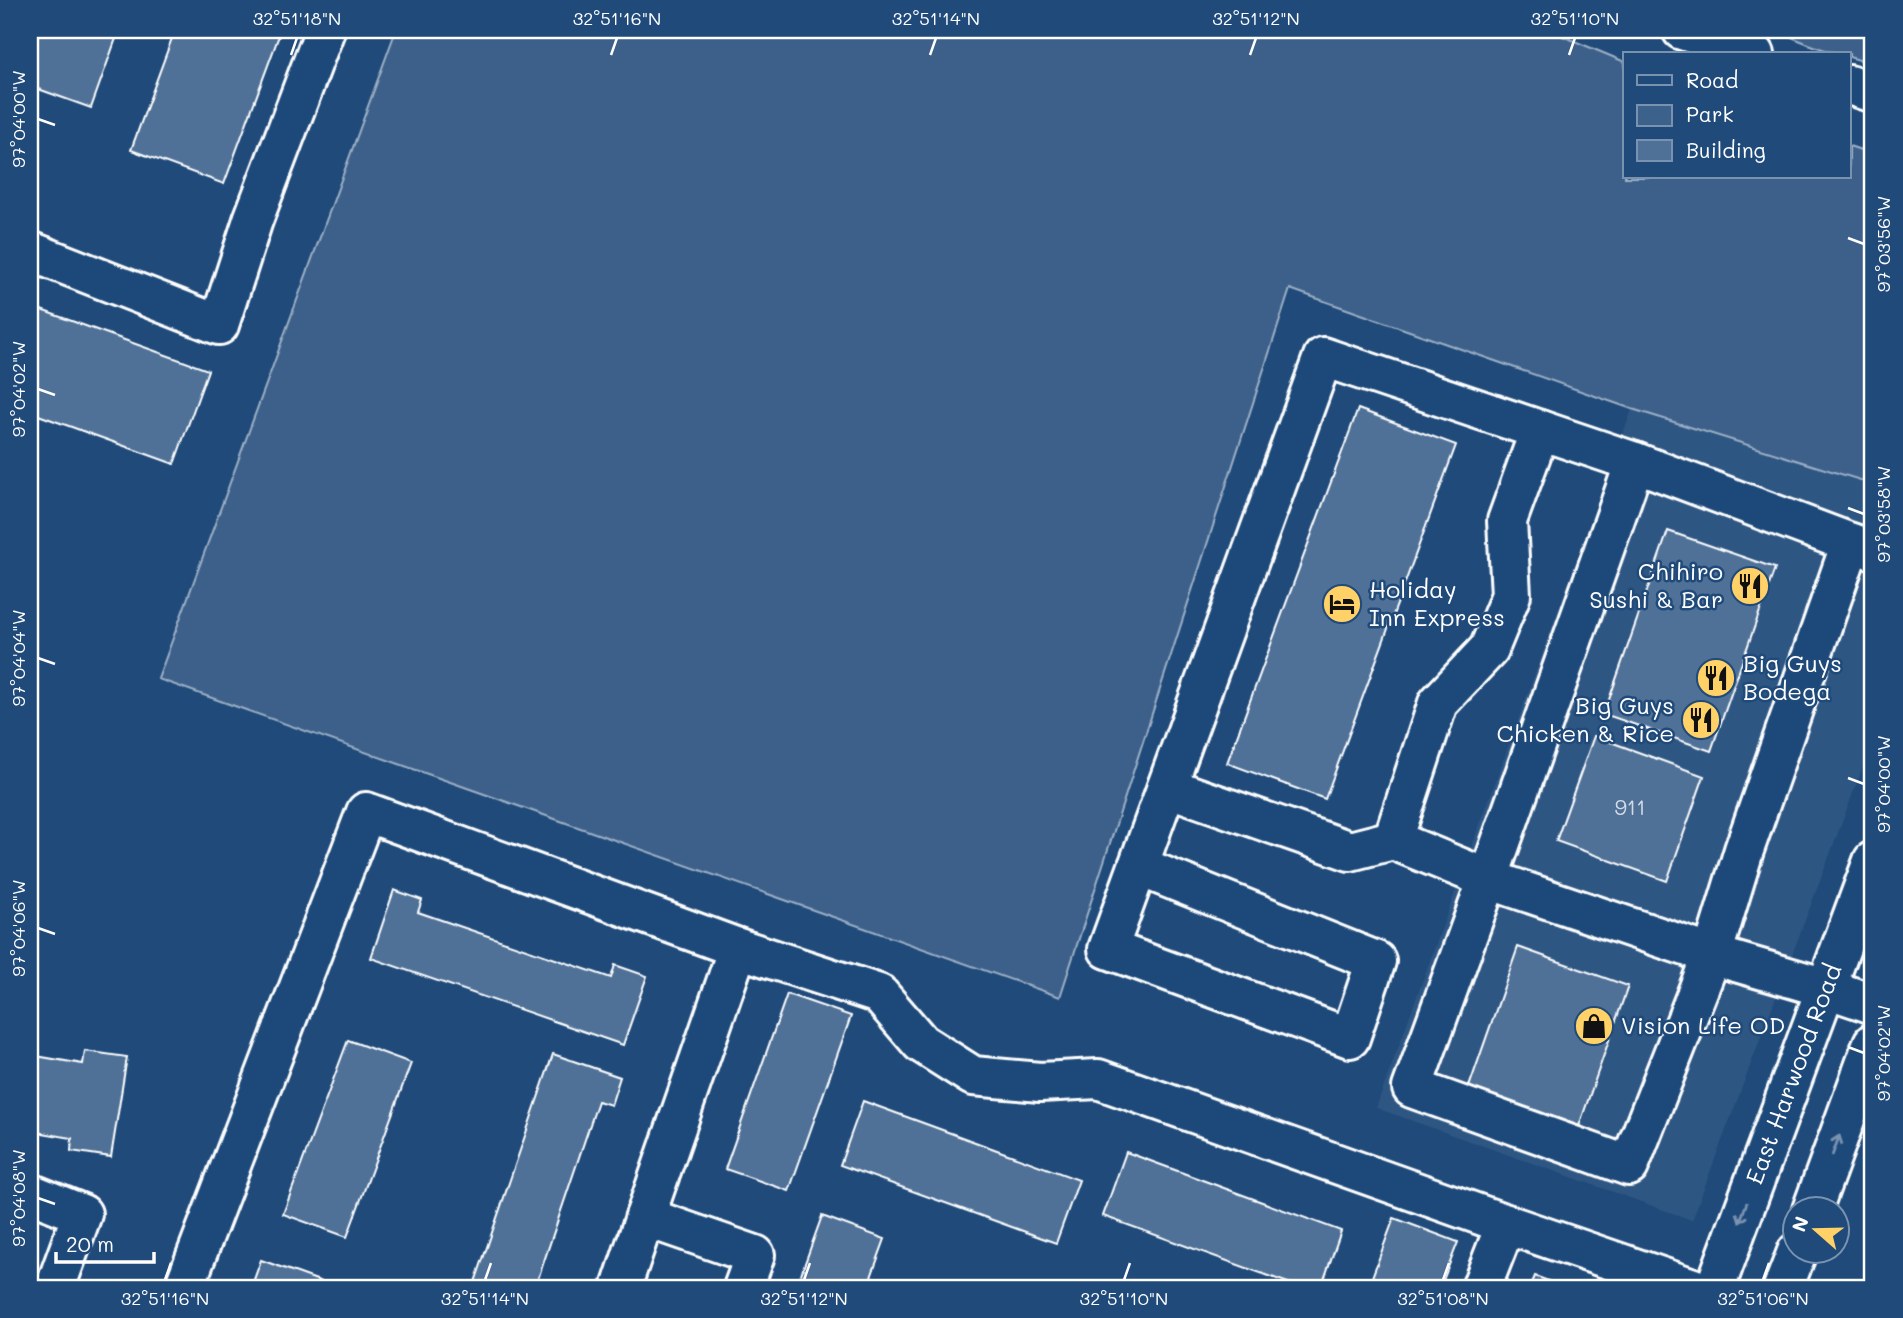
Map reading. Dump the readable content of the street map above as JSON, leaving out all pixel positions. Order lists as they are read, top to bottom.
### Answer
{
  "streets": {
    "main road": ["East Harwood Road"]
  },
  "places": {
    "restaurant": ["Chihiro Sushi & Bar", "Big Guys Bodega", "Big Guys Chicken & Rice"],
    "hotel": ["Holiday Inn Express"],
    "shop": ["Vision Life OD"]
  },
  "house_numbers": ["911"],
  "legend": ["Road", "Park", "Building"],
  "scale_bar": "20 m",
  "north": "left",
  "coordinates": [
    "32°51'18\"N",
    "32°51'16\"N",
    "32°51'14\"N",
    "32°51'12\"N",
    "32°51'10\"N",
    "97°04'00\"W",
    "97°03'56\"W",
    "97°04'02\"W",
    "97°03'58\"W",
    "97°04'04\"W",
    "97°04'06\"W",
    "97°04'08\"W",
    "32°51'08\"N",
    "32°51'06\"N"
  ]
}
